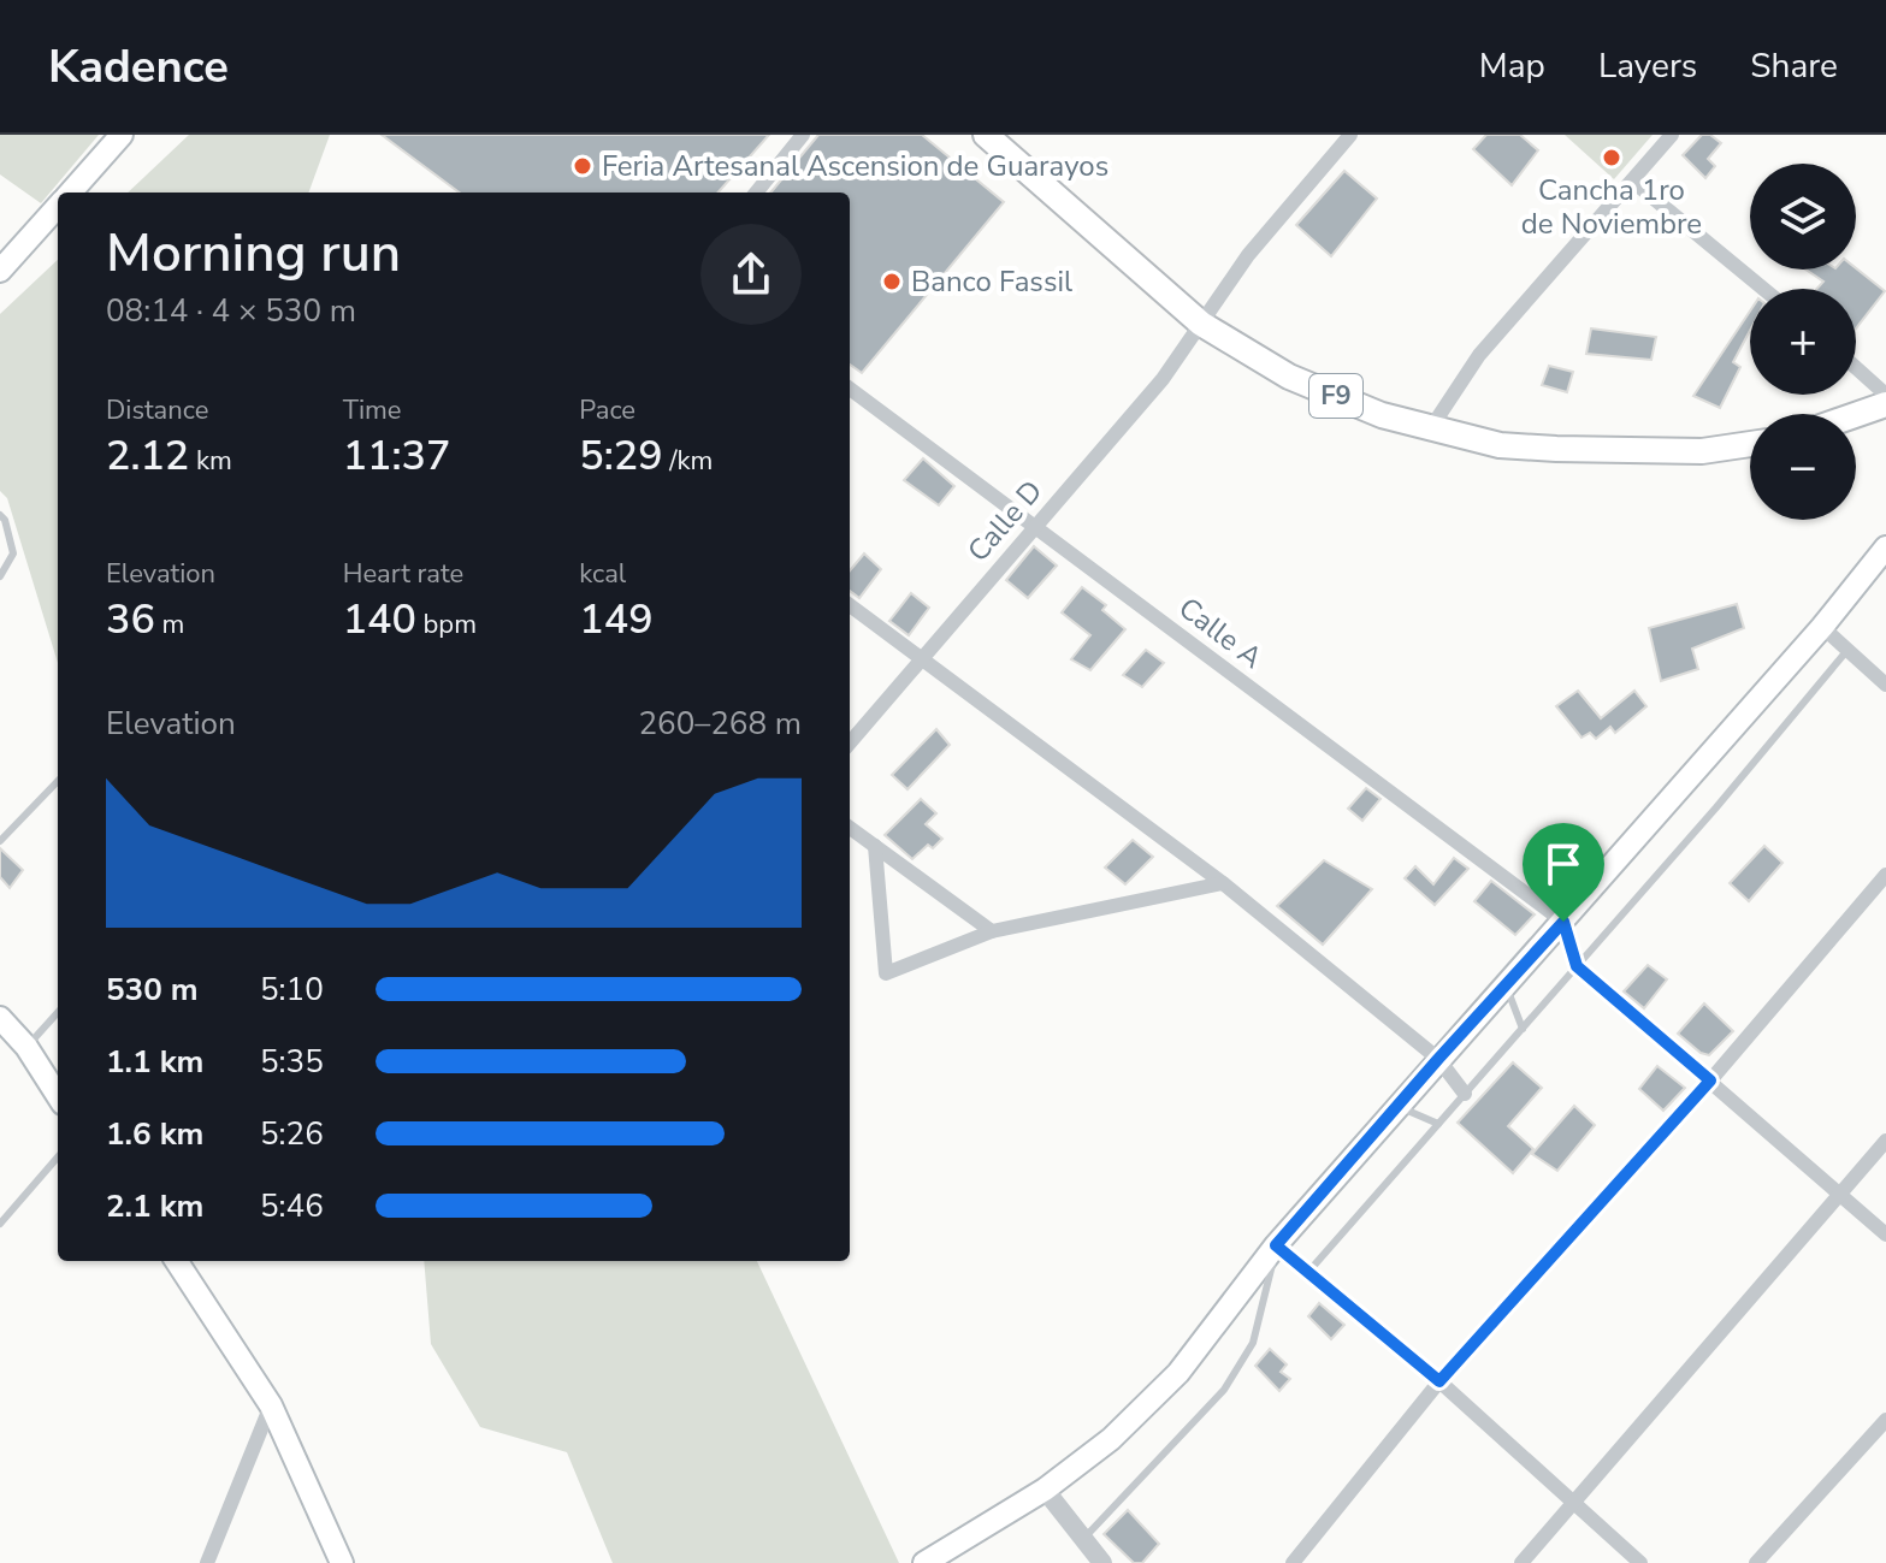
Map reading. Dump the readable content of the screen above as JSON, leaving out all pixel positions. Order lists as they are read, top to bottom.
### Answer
{
  "streets": {
    "highway": ["F9"],
    "street": ["Calle D", "Calle A"]
  },
  "crossings": [
    ["F9", "Calle D"],
    ["Calle D", "Calle A"]
  ],
  "places": ["Cancha 1ro de Noviembre", "Feria Artesanal Ascension de Guarayos", "Banco Fassil"],
  "page": {
    "header": "Kadence",
    "nav": ["Map", "Layers", "Share"],
    "map_buttons": ["+", "−"],
    "heading": ["Morning run", "08:14 · 4 × 530 m"],
    "stats": [
      ["Distance", "2.12 km"],
      ["Time", "11:37"],
      ["Pace", "5:29 /km"],
      ["Elevation", "36 m"],
      ["Heart rate", "140 bpm"],
      ["kcal", "149"]
    ],
    "chart": ["Elevation", "260–268 m"],
    "list": [
      {
        "name": "530 m",
        "note": "5:10"
      },
      {
        "name": "1.1 km",
        "note": "5:35"
      },
      {
        "name": "1.6 km",
        "note": "5:26"
      },
      {
        "name": "2.1 km",
        "note": "5:46"
      }
    ]
  }
}
